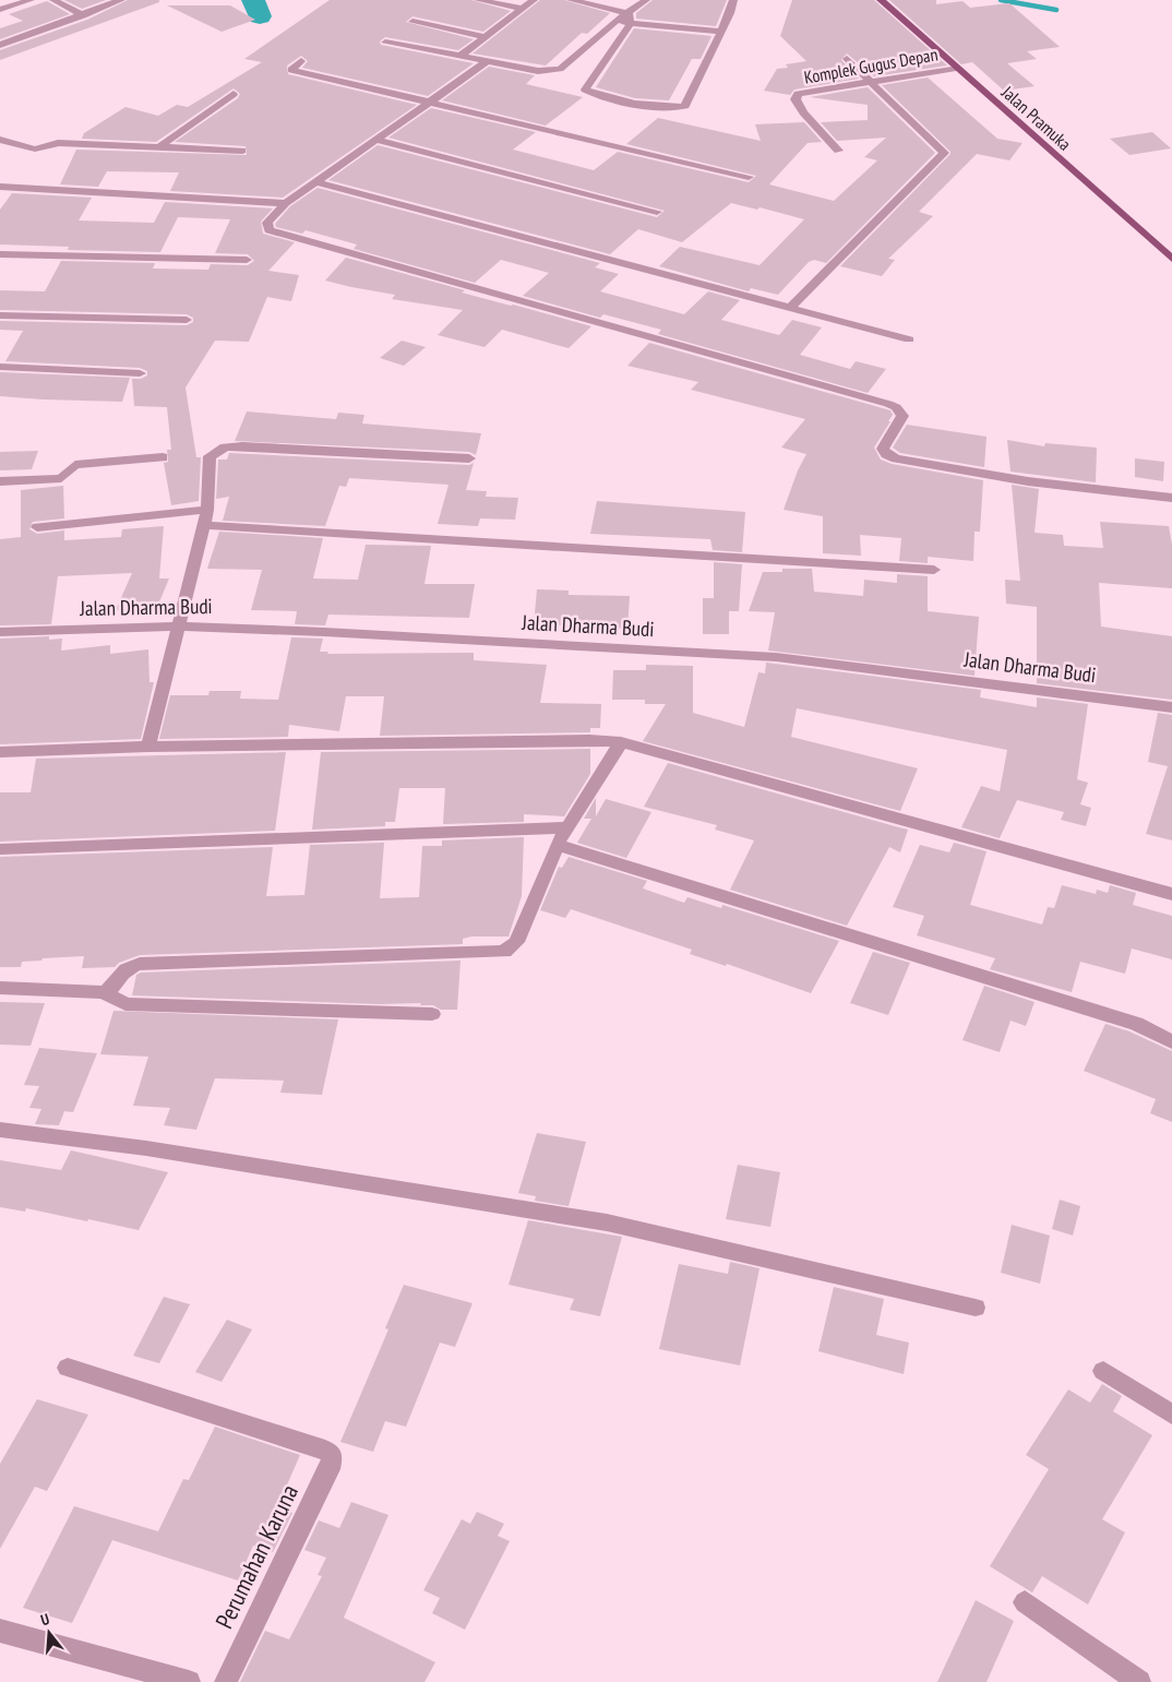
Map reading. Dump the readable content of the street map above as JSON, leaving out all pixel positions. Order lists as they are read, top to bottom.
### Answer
{
  "streets": {
    "main road": ["Jalan Pramuka"],
    "street": ["Komplek Gugus Depan", "Jalan Dharma Budi", "Perumahan Karuna"]
  },
  "crossings": [
    ["Komplek Gugus Depan", "Jalan Pramuka"]
  ],
  "north": "top"
}
